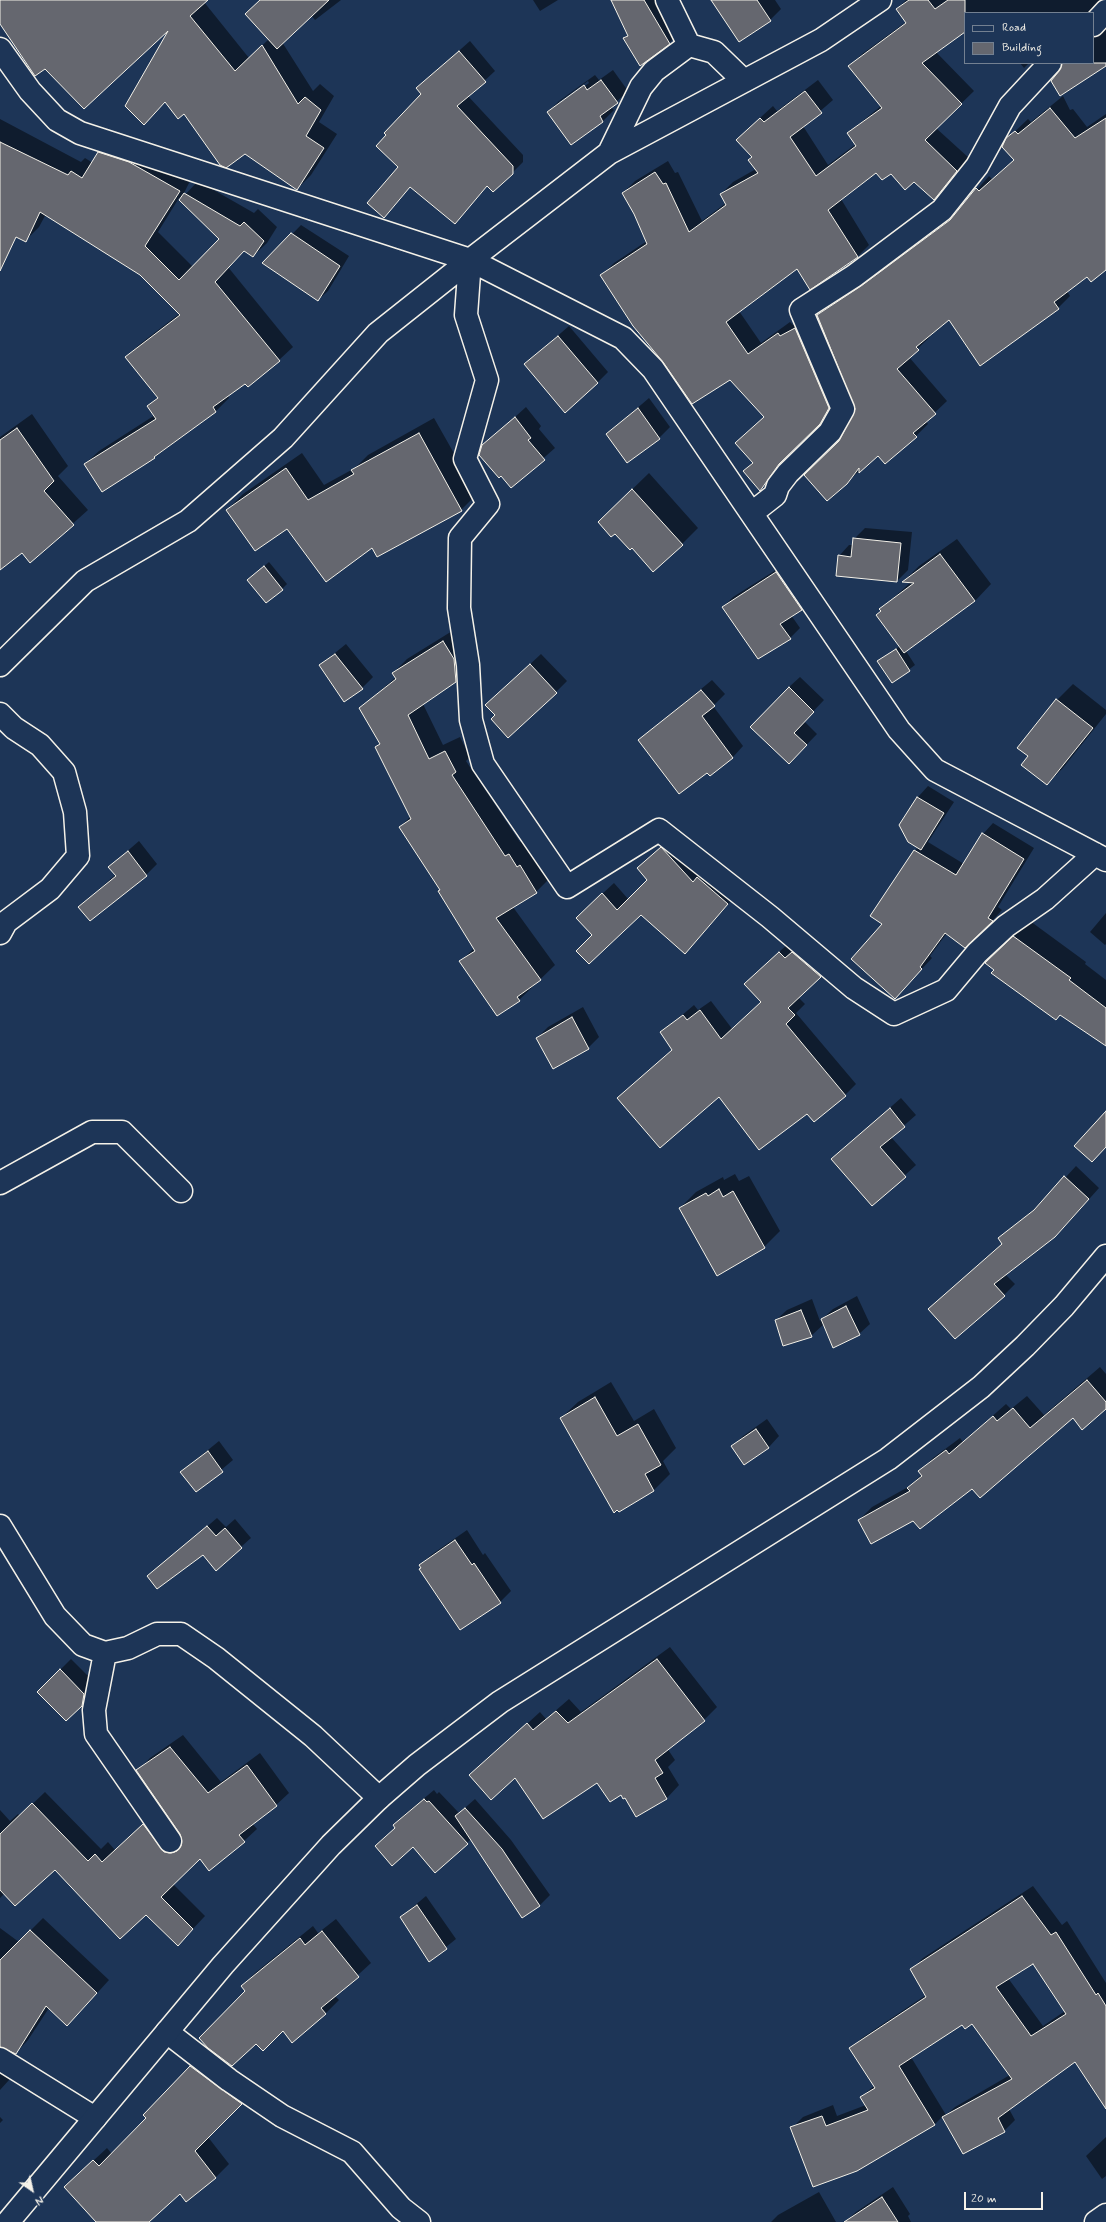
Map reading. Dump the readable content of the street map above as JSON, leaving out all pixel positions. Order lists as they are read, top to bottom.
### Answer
{
  "legend": ["Road", "Building"],
  "scale_bar": "20 m",
  "north": "bottom right"
}
